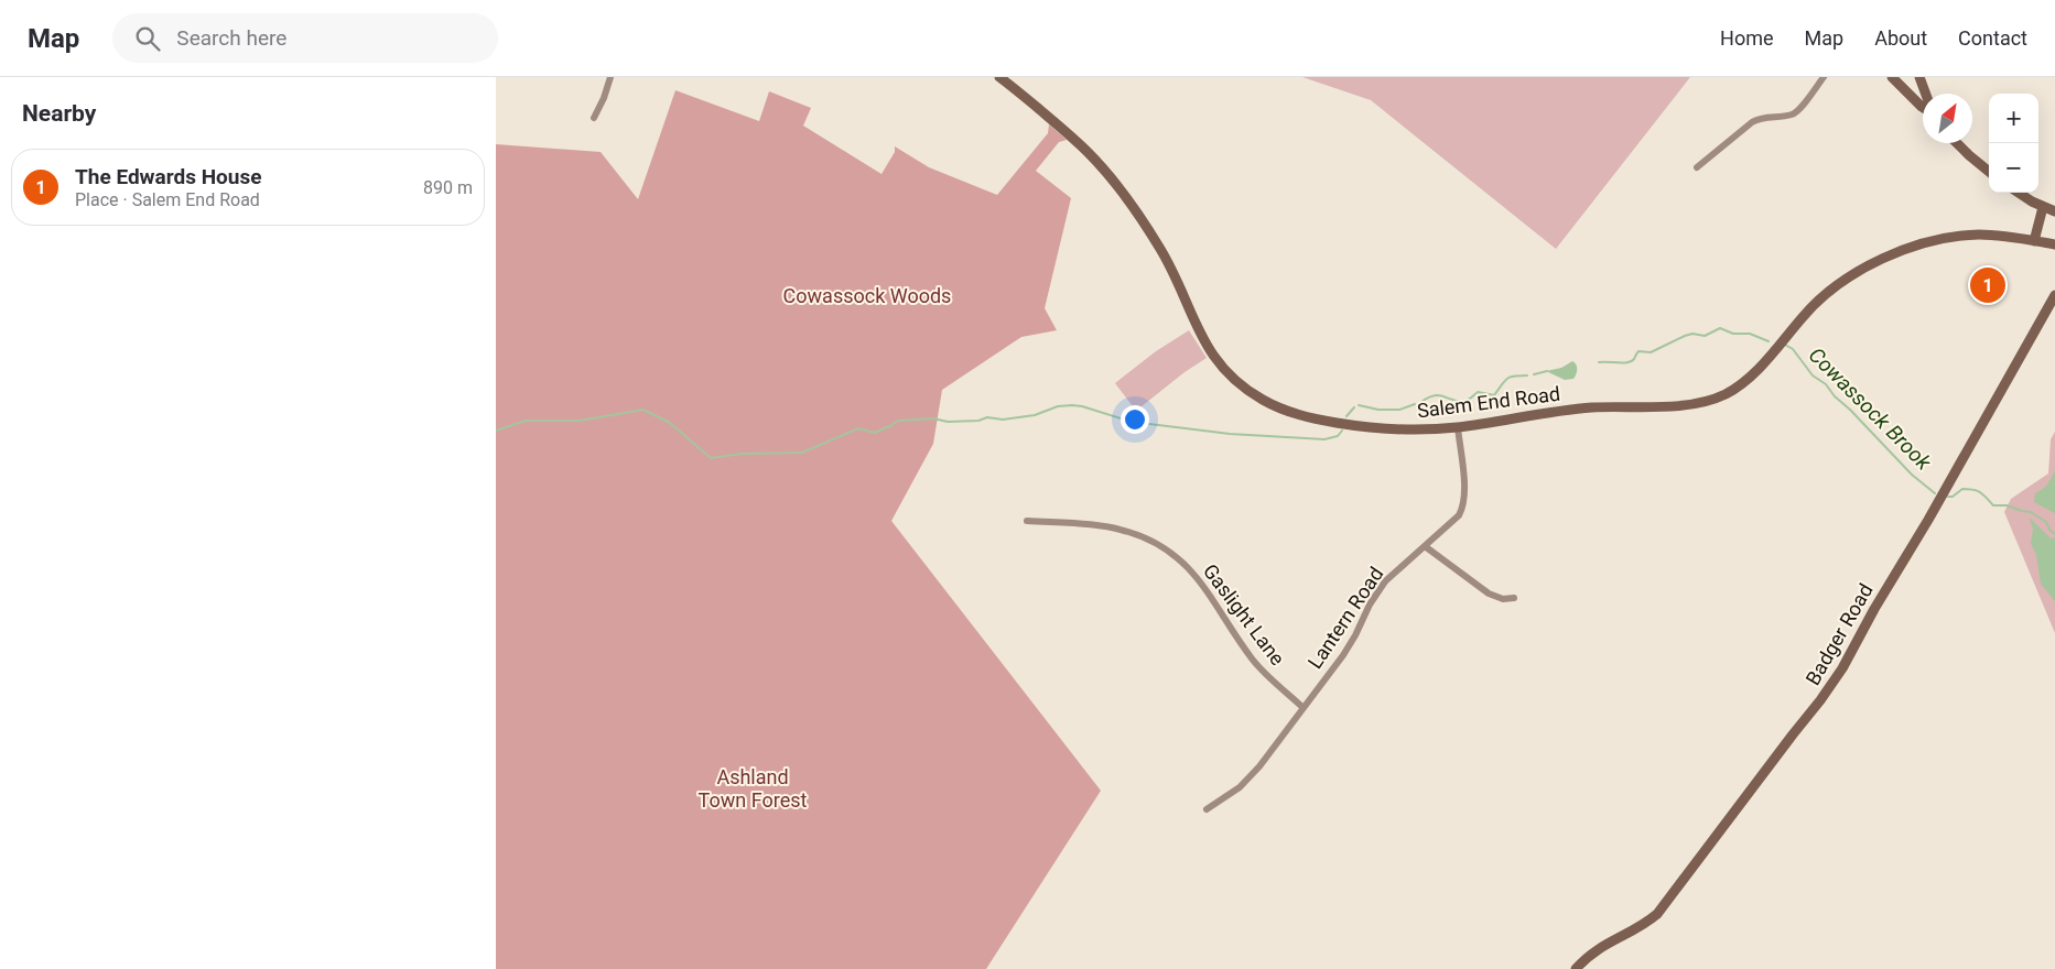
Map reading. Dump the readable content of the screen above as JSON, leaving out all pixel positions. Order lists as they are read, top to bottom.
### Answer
{
  "streets": {
    "street": [
      "Salem End Road",
      "Gaslight Lane",
      "Lantern Road",
      "Badger Road"
    ]
  },
  "crossings": [
    ["Salem End Road", "Lantern Road"],
    ["Gaslight Lane", "Lantern Road"]
  ],
  "water": ["Cowassock Brook"],
  "parks": ["Cowassock Woods", "Ashland Town Forest"],
  "north": "top right",
  "page": {
    "header": "Map",
    "search": "Search here",
    "nav": [
      "Home",
      "Map",
      "About",
      "Contact"
    ],
    "heading": "Nearby",
    "map_buttons": ["+", "−"],
    "list": [
      {
        "mark": "1",
        "name": "The Edwards House",
        "note": "Place · Salem End Road",
        "value": "890 m"
      }
    ],
    "pins": "1"
  }
}
